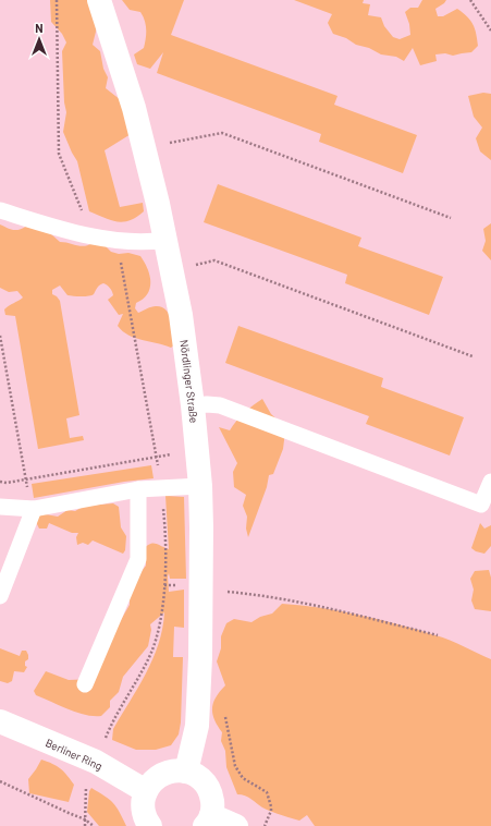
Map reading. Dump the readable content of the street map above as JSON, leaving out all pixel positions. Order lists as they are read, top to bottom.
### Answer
{
  "streets": {
    "street": ["Nördlinger Straße", "Berliner Ring"]
  },
  "north": "top"
}
